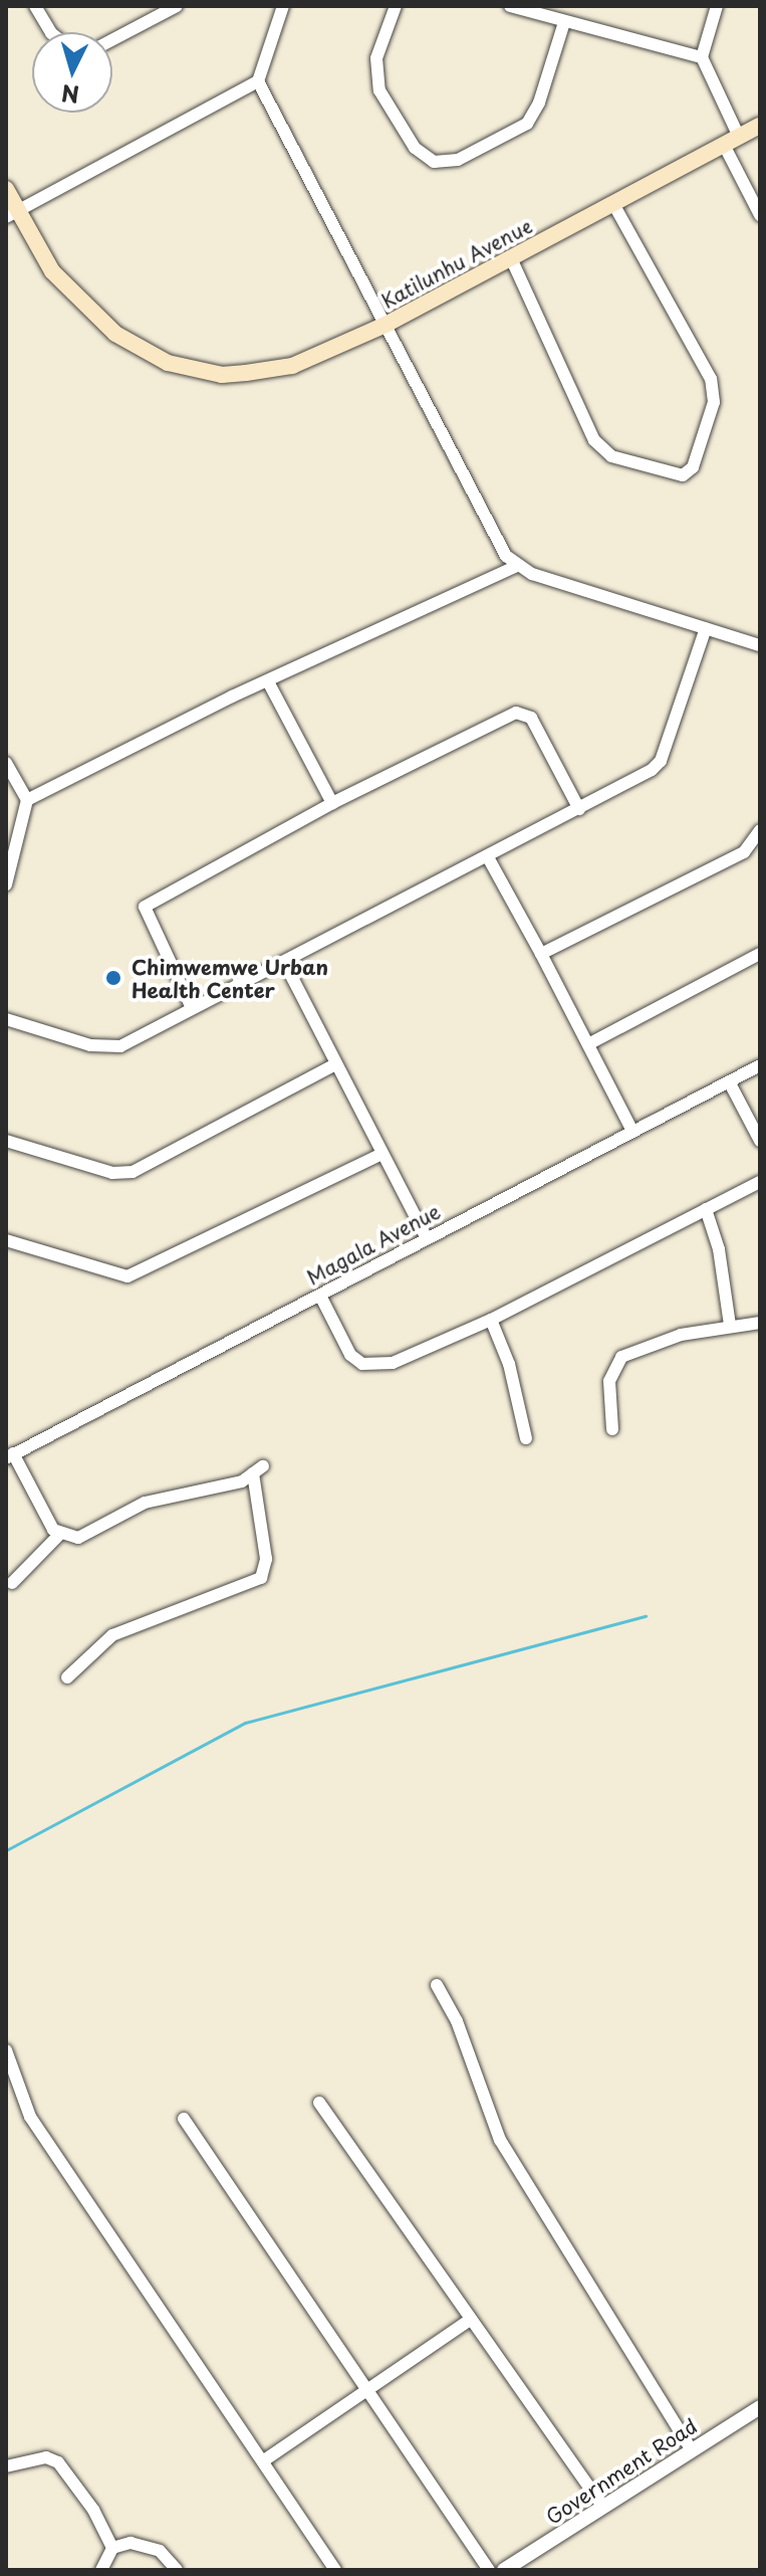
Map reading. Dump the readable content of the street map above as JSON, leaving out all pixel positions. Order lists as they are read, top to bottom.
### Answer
{
  "streets": {
    "main road": ["Katilunhu Avenue"],
    "street": ["Magala Avenue", "Government Road"]
  },
  "places": ["Chimwemwe Urban Health Center"],
  "north": "bottom"
}
